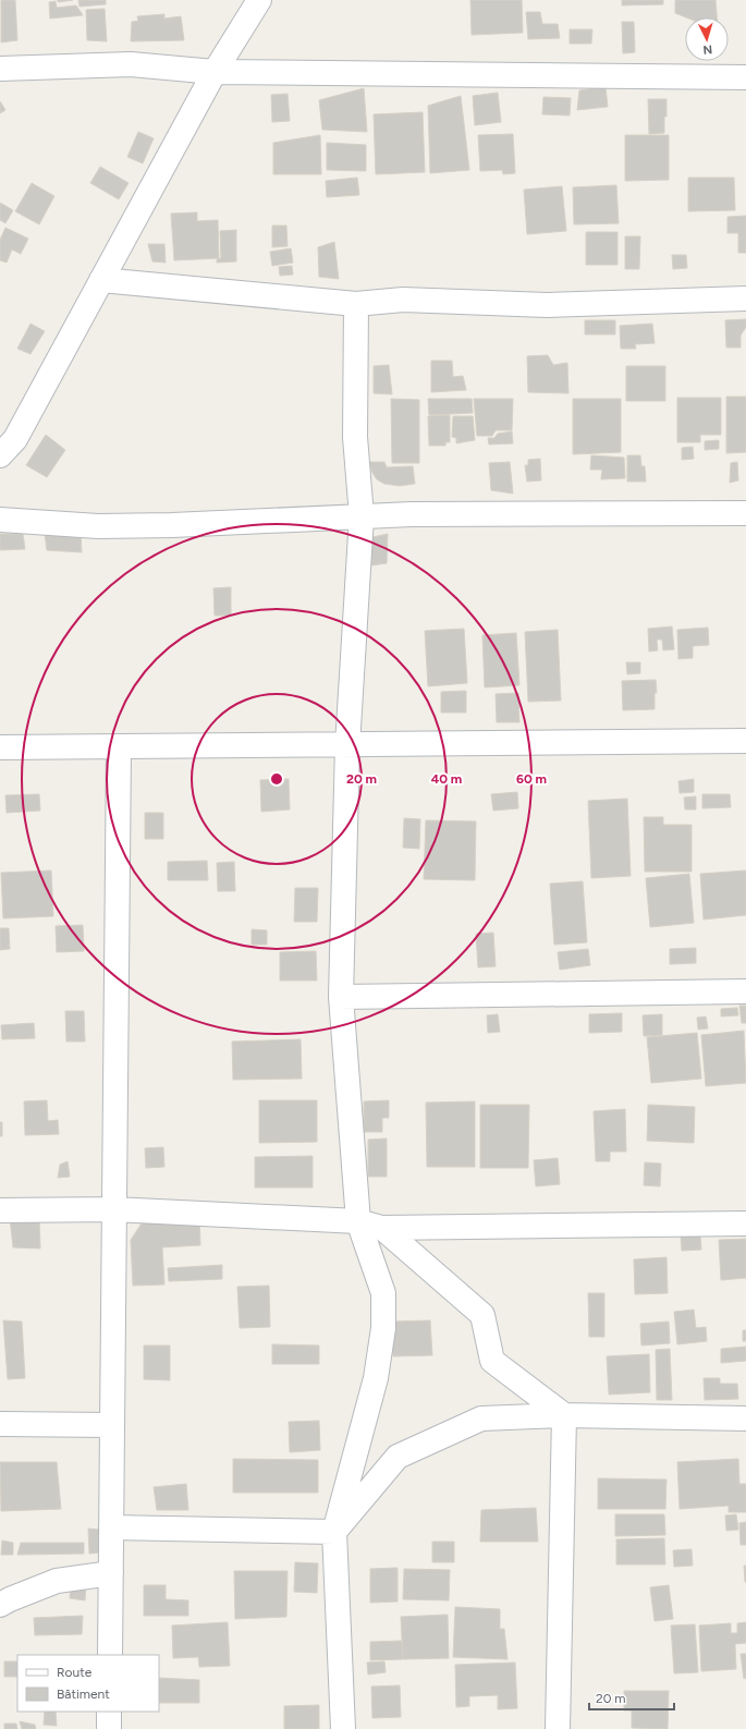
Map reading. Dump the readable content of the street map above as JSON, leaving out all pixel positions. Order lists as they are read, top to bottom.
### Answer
{
  "legend": ["Route", "Bâtiment"],
  "scale_bar": "20 m",
  "north": "bottom",
  "rings": ["20 m", "40 m", "60 m"]
}
